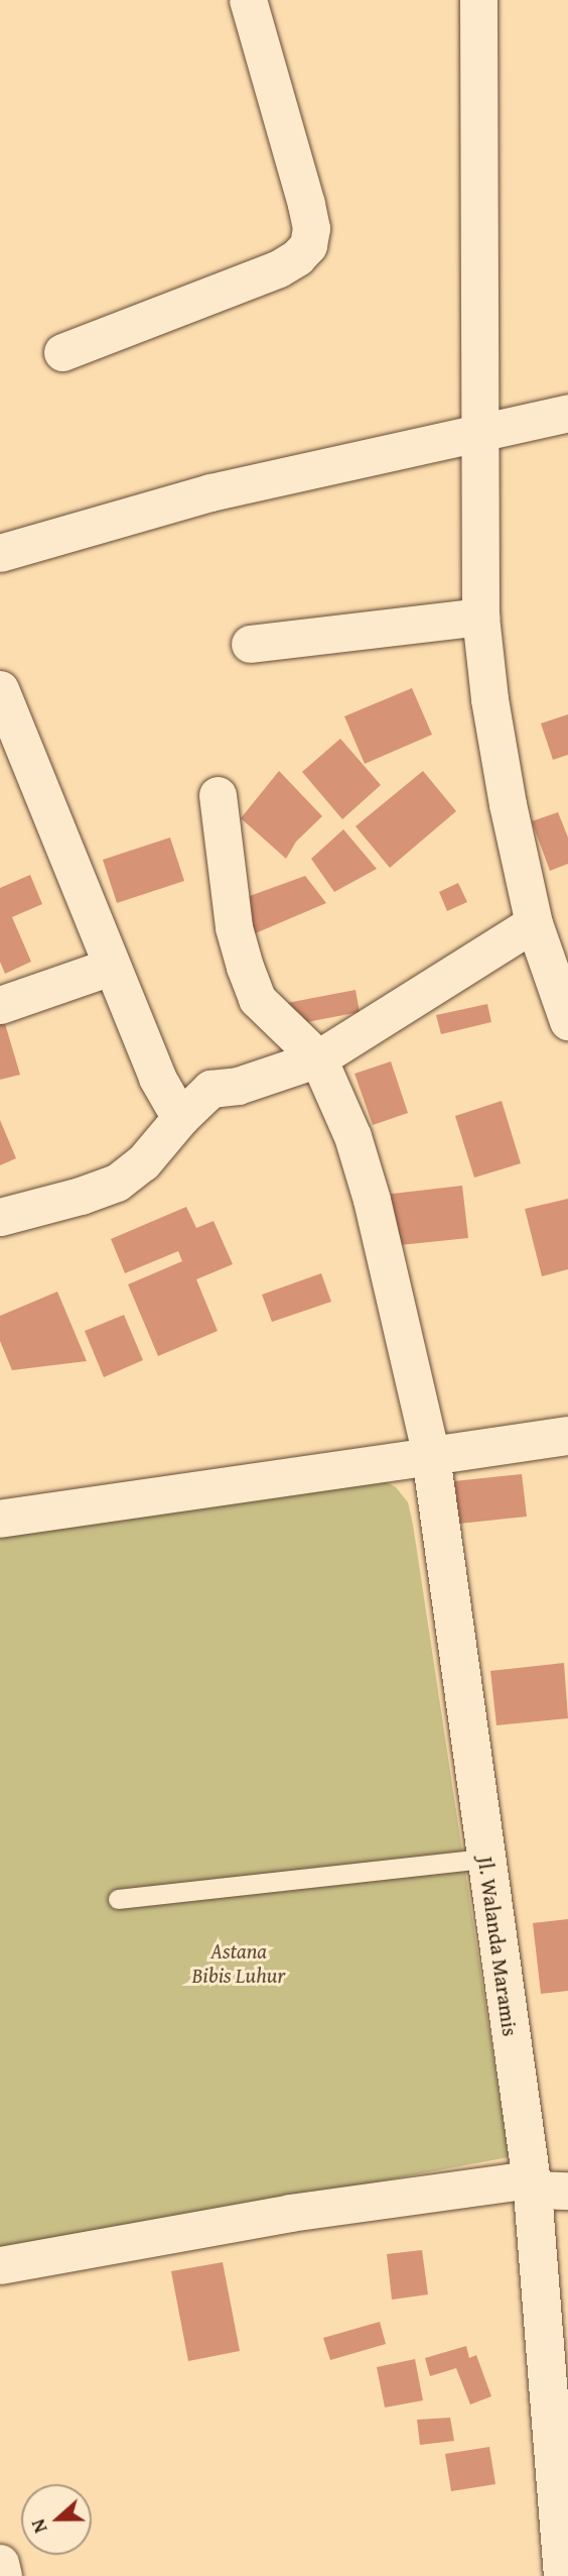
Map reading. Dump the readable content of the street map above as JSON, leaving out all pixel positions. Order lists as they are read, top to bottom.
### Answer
{
  "streets": {
    "street": ["Jl. Walanda Maramis"]
  },
  "parks": ["Astana Bibis Luhur"],
  "north": "left"
}
